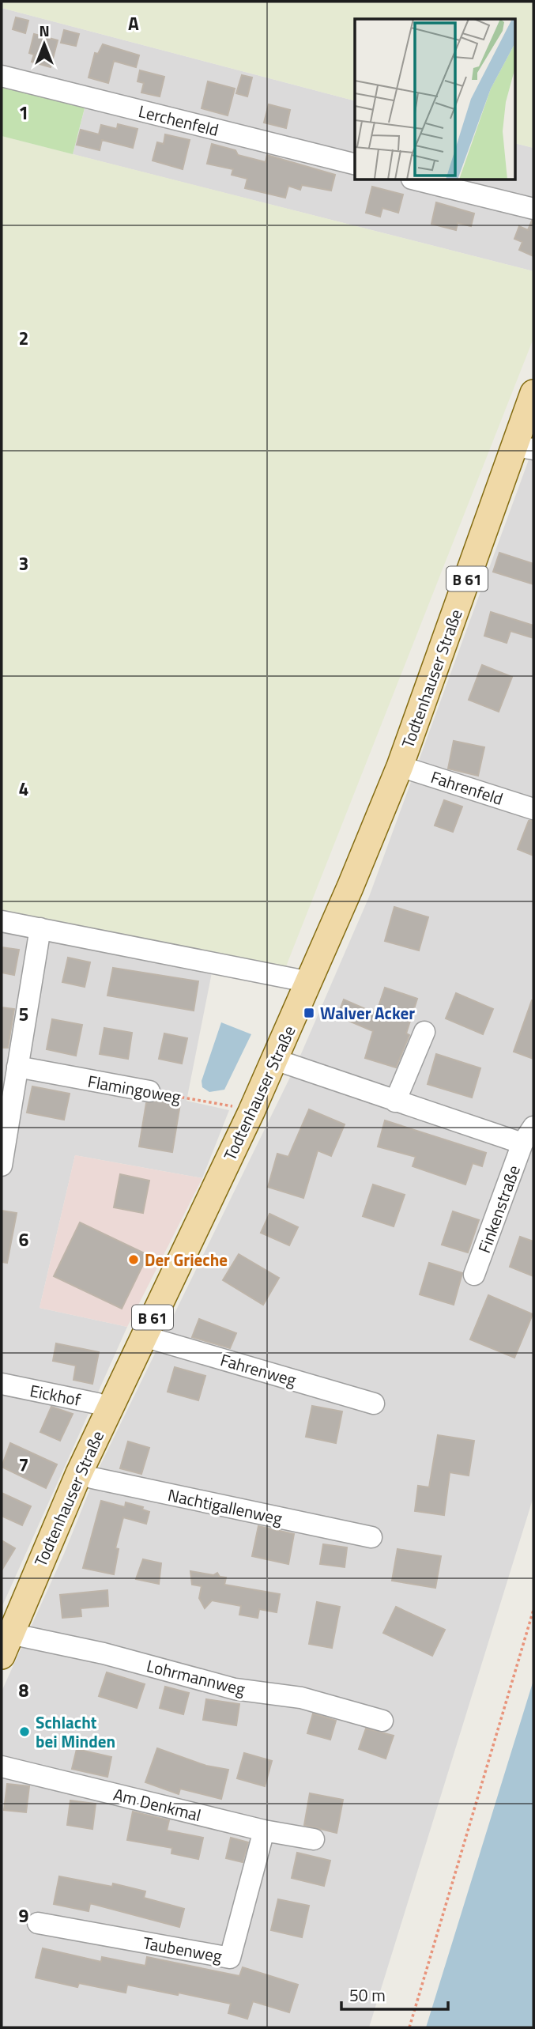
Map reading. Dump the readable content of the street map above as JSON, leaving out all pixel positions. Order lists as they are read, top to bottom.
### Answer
{
  "streets": {
    "main road": ["B 61", "Todtenhauser Straße"],
    "street": [
      "Lerchenfeld",
      "Fahrenfeld",
      "Flamingoweg",
      "Finkenstraße",
      "Fahrenweg",
      "Eickhof",
      "Nachtigallenweg",
      "Lohrmannweg",
      "Am Denkmal",
      "Taubenweg"
    ]
  },
  "crossings": [
    ["Todtenhauser Straße", "Fahrenfeld"],
    ["Todtenhauser Straße", "Flamingoweg"],
    ["Todtenhauser Straße", "Finkenstraße"],
    ["Todtenhauser Straße", "Fahrenweg"],
    ["Todtenhauser Straße", "Eickhof"],
    ["Todtenhauser Straße", "Nachtigallenweg"],
    ["Todtenhauser Straße", "Lohrmannweg"],
    ["Am Denkmal", "Taubenweg"]
  ],
  "places": {
    "transit": ["Walver Acker"],
    "other": ["Der Grieche", "Schlacht bei Minden"]
  },
  "scale_bar": "50 m",
  "north": "top",
  "grid": {
    "columns": ["A"],
    "rows": [
      "1",
      "2",
      "3",
      "4",
      "5",
      "6",
      "7",
      "8",
      "9"
    ]
  }
}
